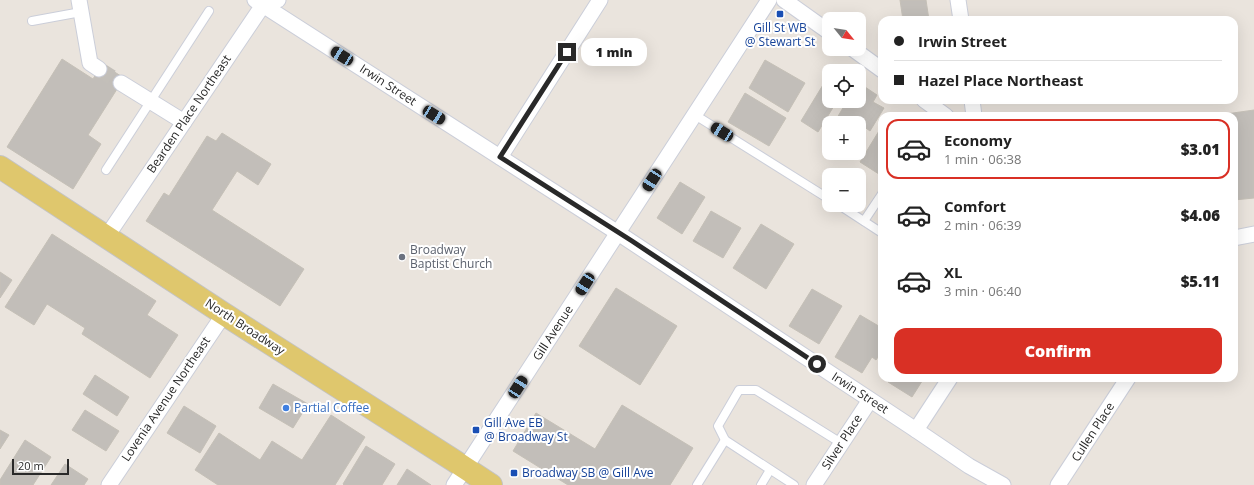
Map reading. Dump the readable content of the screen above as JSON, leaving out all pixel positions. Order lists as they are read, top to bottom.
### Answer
{
  "streets": {
    "main road": ["North Broadway"],
    "street": [
      "Irwin Street",
      "Bearden Place Northeast",
      "Gill Avenue",
      "Lovenia Avenue Northeast",
      "Cullen Place",
      "Silver Place"
    ]
  },
  "crossings": [
    ["Irwin Street", "Bearden Place Northeast"],
    ["Irwin Street", "Gill Avenue"],
    ["Irwin Street", "Silver Place"],
    ["Bearden Place Northeast", "North Broadway"],
    ["North Broadway", "Gill Avenue"],
    ["North Broadway", "Lovenia Avenue Northeast"]
  ],
  "places": {
    "transit": ["Gill St WB @ Stewart St", "Gill Ave EB @ Broadway St", "Broadway SB @ Gill Ave"],
    "other": ["Broadway Baptist Church", "Partial Coffee"]
  },
  "scale_bar": "20 m",
  "north": "bottom right",
  "page": {
    "map_buttons": ["+", "−"],
    "banner": ["Irwin Street", "Hazel Place Northeast"],
    "bubble": "1 min",
    "list": [
      {
        "name": "Economy",
        "note": "1 min · 06:38",
        "value": "$3.01"
      },
      {
        "name": "Comfort",
        "note": "2 min · 06:39",
        "value": "$4.06"
      },
      {
        "name": "XL",
        "note": "3 min · 06:40",
        "value": "$5.11"
      }
    ],
    "buttons": "Confirm",
    "scale": "20 m"
  }
}
